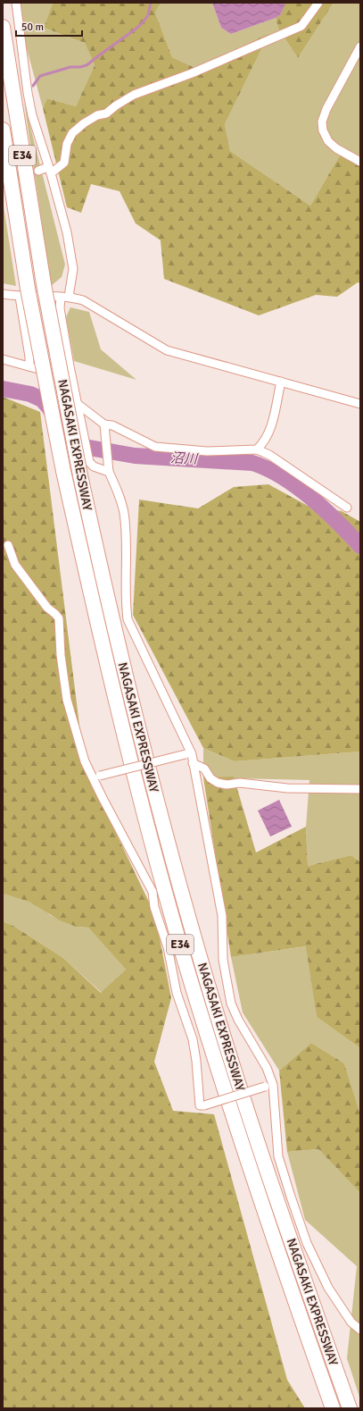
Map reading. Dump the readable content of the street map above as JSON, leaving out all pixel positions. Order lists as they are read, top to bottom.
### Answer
{
  "streets": {
    "highway": ["E34", "NAGASAKI EXPRESSWAY"]
  },
  "water": ["沼川"],
  "scale_bar": "50 m"
}
